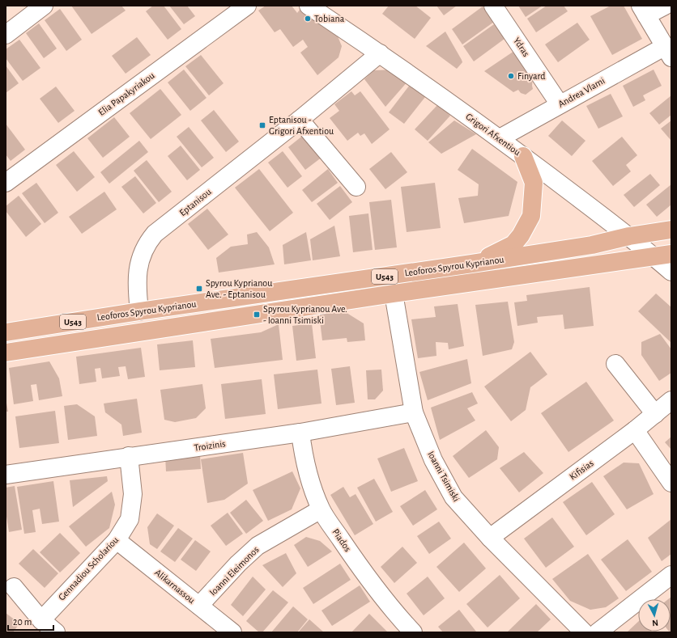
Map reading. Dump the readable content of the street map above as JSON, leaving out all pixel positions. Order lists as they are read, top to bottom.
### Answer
{
  "streets": {
    "main road": ["Leoforos Spyrou Kyprianou", "U543"],
    "street": [
      "Ydras",
      "Andrea Vlami",
      "Elia Papakyriakou",
      "Grigori Afxentiou",
      "Eptanisou",
      "Troizinis",
      "Kifisias",
      "Ioanni Tsimiski",
      "Piados",
      "Gennadiou Scholariou",
      "Ioanni Eleimonos",
      "Alikarnassou"
    ]
  },
  "crossings": [
    ["Ydras", "Andrea Vlami"],
    ["Andrea Vlami", "Grigori Afxentiou"],
    ["Grigori Afxentiou", "Eptanisou"],
    ["Grigori Afxentiou", "Leoforos Spyrou Kyprianou"],
    ["Eptanisou", "Leoforos Spyrou Kyprianou"],
    ["Leoforos Spyrou Kyprianou", "Ioanni Tsimiski"],
    ["Troizinis", "Ioanni Tsimiski"],
    ["Troizinis", "Piados"],
    ["Troizinis", "Gennadiou Scholariou"],
    ["Kifisias", "Ioanni Tsimiski"],
    ["Piados", "Ioanni Eleimonos"],
    ["Gennadiou Scholariou", "Alikarnassou"],
    ["Ioanni Eleimonos", "Alikarnassou"]
  ],
  "places": {
    "other": ["Tobiana", "Finyard"],
    "transit": ["Eptanisou - Grigori Afxentiou", "Spyrou Kyprianou Ave. - Eptanisou", "Spyrou Kyprianou Ave. - Ioanni Tsimiski"]
  },
  "scale_bar": "20 m",
  "north": "bottom"
}
